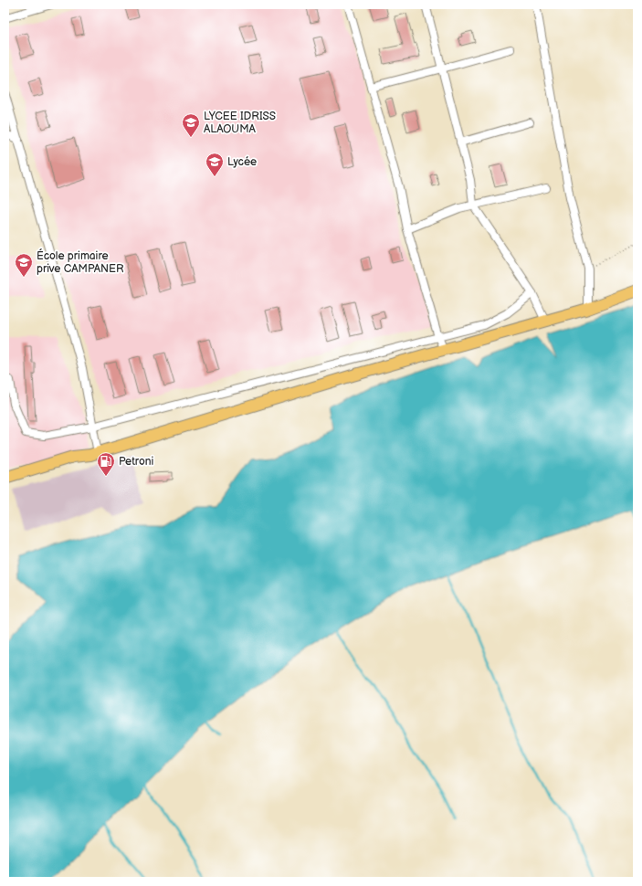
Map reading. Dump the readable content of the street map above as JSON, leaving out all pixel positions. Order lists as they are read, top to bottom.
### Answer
{
  "places": {
    "school or university": ["LYCEE IDRISS ALAOUMA", "Lycée", "École primaire prive CAMPANER"],
    "fuel station": ["Petroni"]
  }
}
